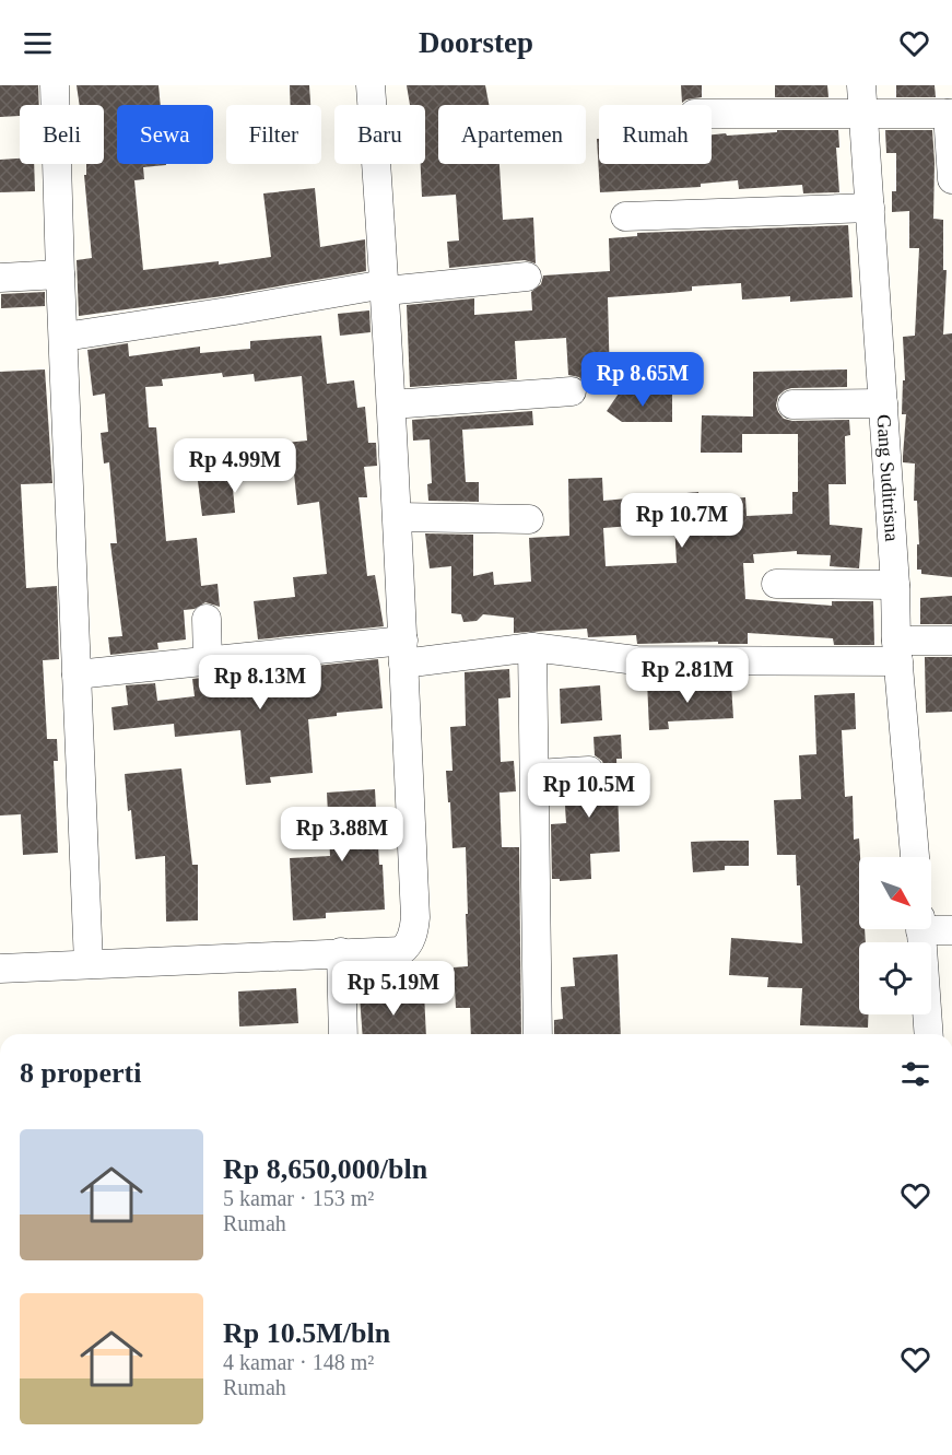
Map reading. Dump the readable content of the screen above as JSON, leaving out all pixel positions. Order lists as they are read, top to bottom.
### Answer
{
  "streets": {
    "street": ["Gang Suditrisna"]
  },
  "north": "bottom right",
  "page": {
    "header": "Doorstep",
    "chip": [
      "Beli",
      "Sewa",
      "Filter",
      "Baru",
      "Apartemen",
      "Rumah"
    ],
    "price": [
      "Rp 8.65M",
      "Rp 4.99M",
      "Rp 10.7M",
      "Rp 2.81M",
      "Rp 8.13M",
      "Rp 10.5M",
      "Rp 3.88M",
      "Rp 5.19M"
    ],
    "heading": "8 properti",
    "list": [
      {
        "name": "Rp 8,650,000/bln",
        "note": "5 kamar · 153 m² · Rumah"
      },
      {
        "name": "Rp 10.5M/bln",
        "note": "4 kamar · 148 m² · Rumah"
      }
    ]
  }
}
